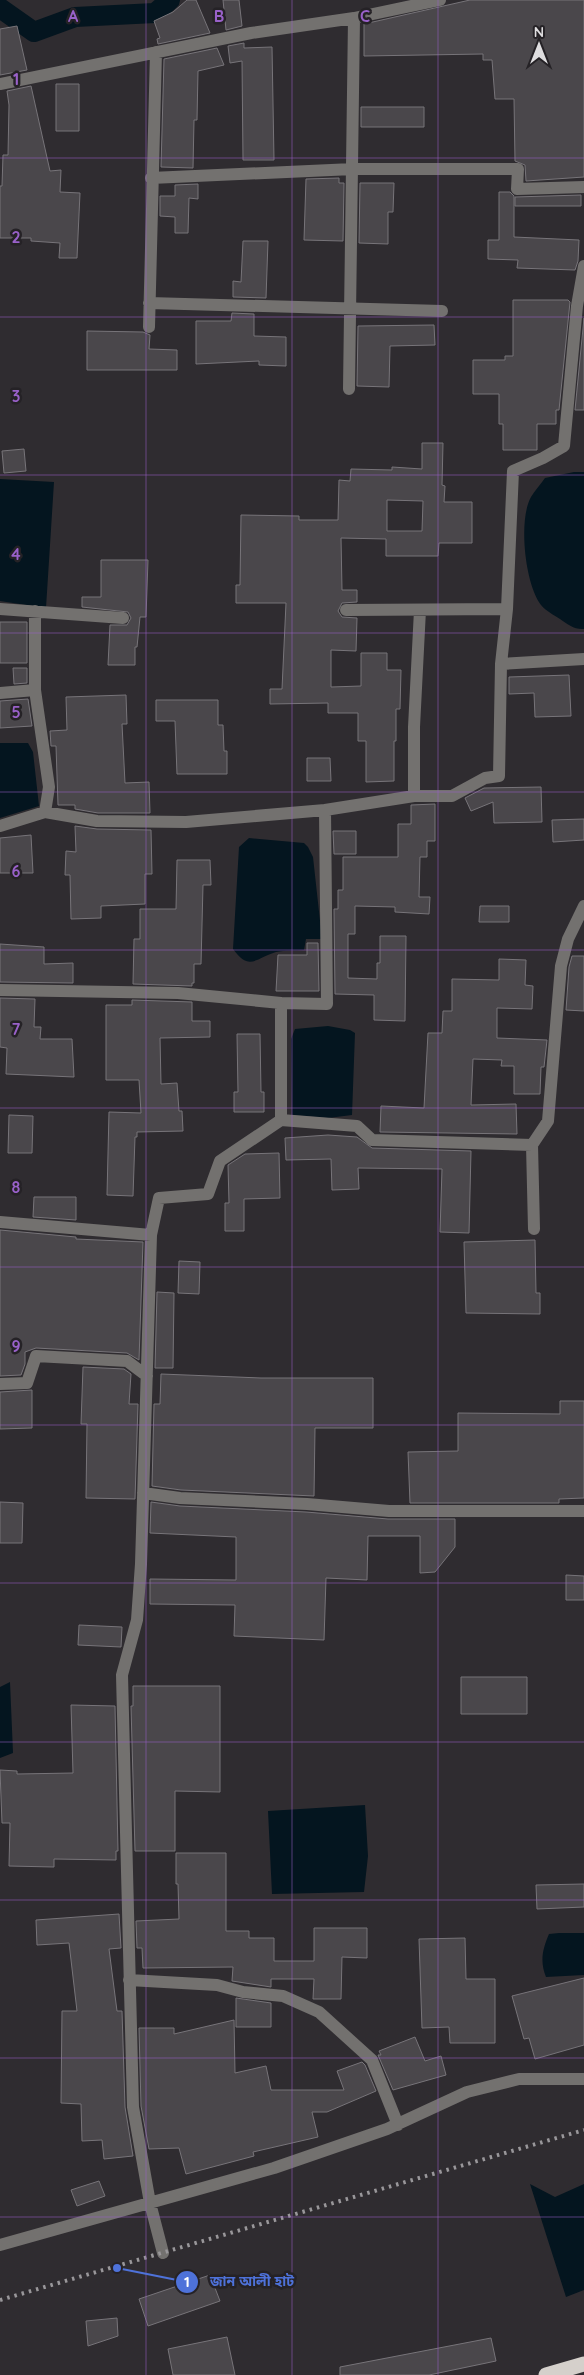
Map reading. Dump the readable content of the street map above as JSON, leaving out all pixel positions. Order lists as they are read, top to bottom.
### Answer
{
  "places": ["জান আলী হাট"],
  "north": "top",
  "grid": {
    "columns": ["A", "B", "C"],
    "rows": [
      "1",
      "2",
      "3",
      "4",
      "5",
      "6",
      "7",
      "8",
      "9"
    ]
  }
}
